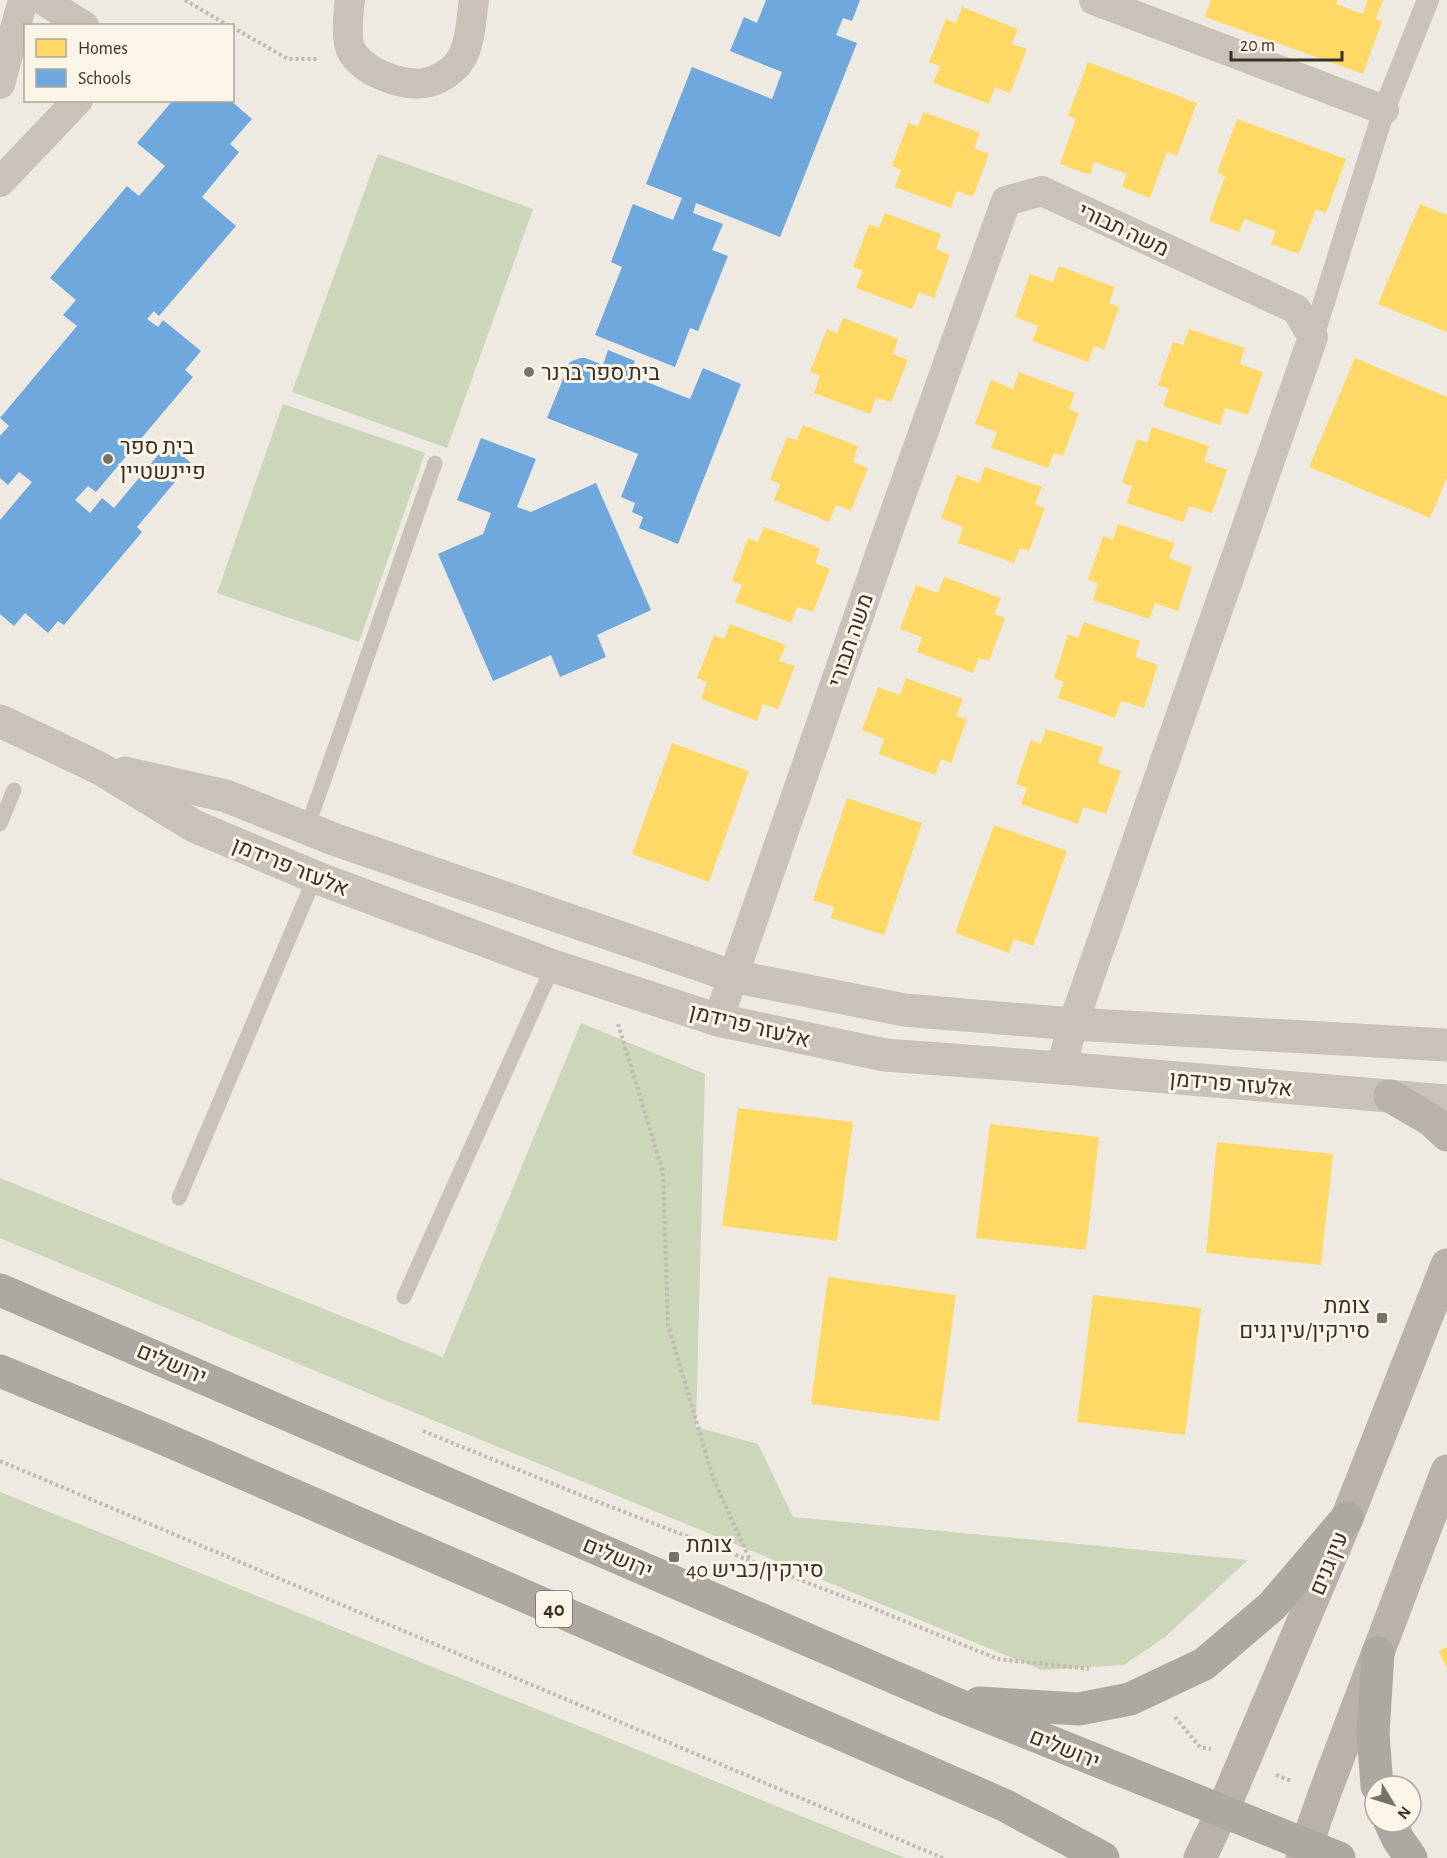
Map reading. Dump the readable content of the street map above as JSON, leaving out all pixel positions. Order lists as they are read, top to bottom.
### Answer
{
  "streets": {
    "highway": ["ירושלים", "40"],
    "main road": ["עין גנים"],
    "street": ["משה תבורי", "אלעזר פרידמן"]
  },
  "crossings": [
    ["משה תבורי", "אלעזר פרידמן"],
    ["ירושלים", "עין גנים"]
  ],
  "places": {
    "other": ["בית ספר ברנר", "בית ספר פיינשטיין"],
    "transit": ["צומת סירקין/עין גנים", "צומת סירקין/כביש 40"]
  },
  "legend": ["Homes", "Schools"],
  "scale_bar": "20 m",
  "north": "bottom right"
}
